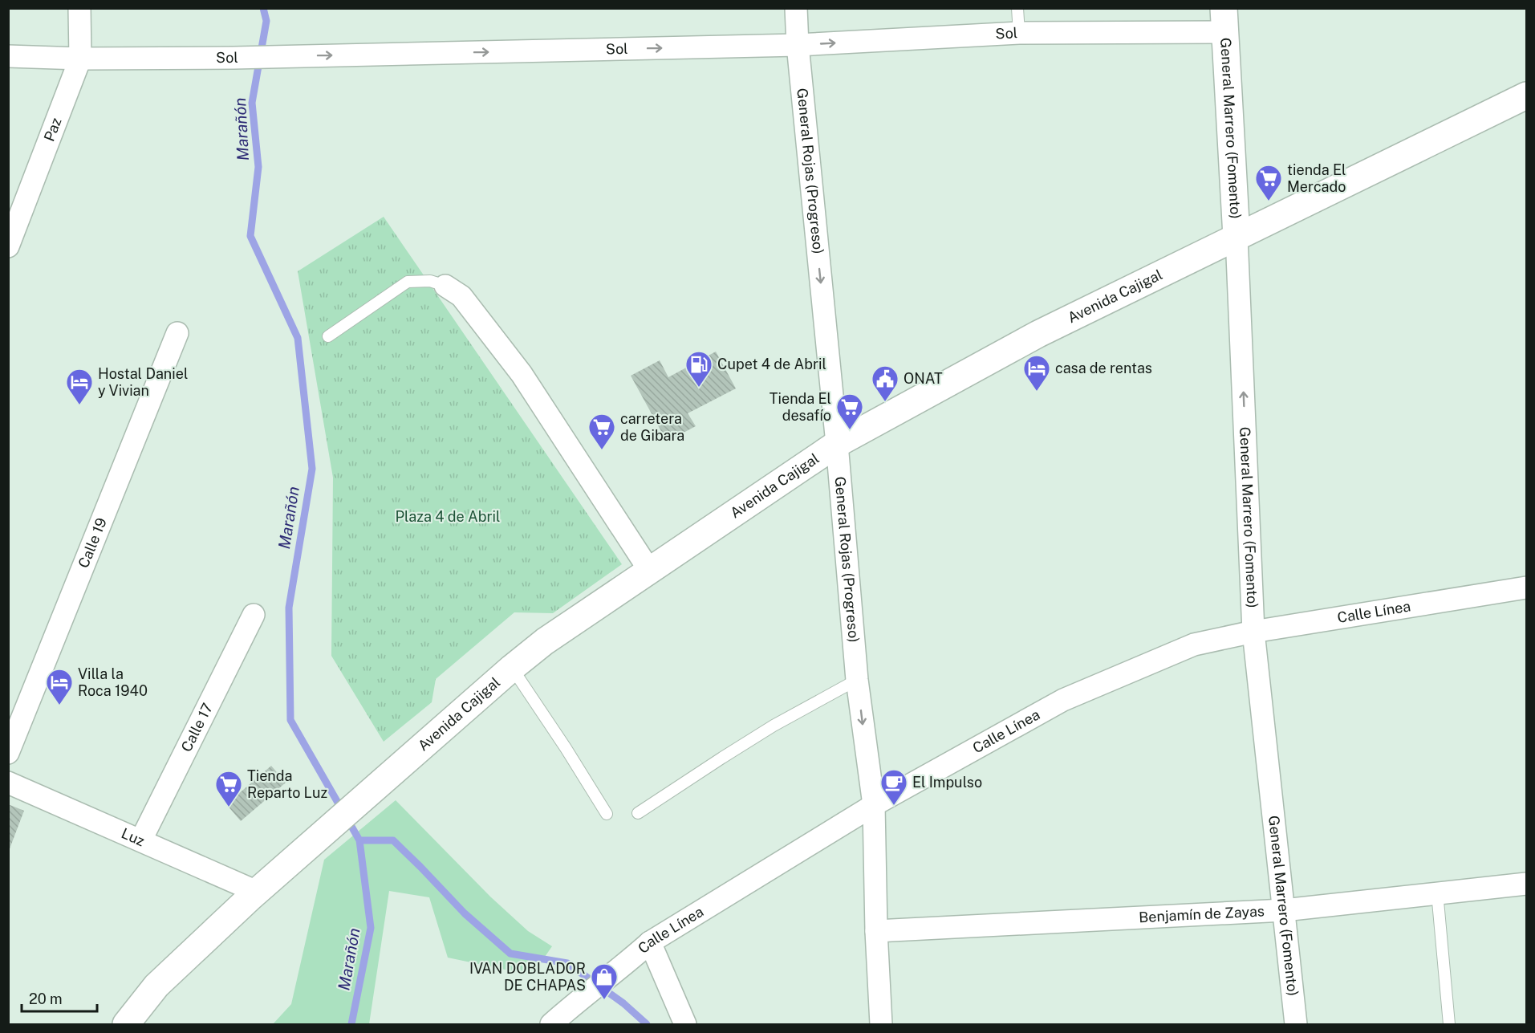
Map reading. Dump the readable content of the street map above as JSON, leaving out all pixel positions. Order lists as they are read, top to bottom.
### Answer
{
  "streets": {
    "main road": ["General Marrero (Fomento)", "Avenida Cajigal"],
    "street": [
      "Sol",
      "Paz",
      "General Rojas (Progreso)",
      "Calle 19",
      "Calle Línea",
      "Calle 17",
      "Luz",
      "Benjamín de Zayas"
    ]
  },
  "crossings": [
    ["Sol", "General Marrero (Fomento)"],
    ["Sol", "Paz"],
    ["Sol", "General Rojas (Progreso)"],
    ["General Marrero (Fomento)", "Avenida Cajigal"],
    ["General Marrero (Fomento)", "Calle Línea"],
    ["General Marrero (Fomento)", "Benjamín de Zayas"],
    ["General Rojas (Progreso)", "Avenida Cajigal"],
    ["General Rojas (Progreso)", "Calle Línea"],
    ["General Rojas (Progreso)", "Benjamín de Zayas"],
    ["Avenida Cajigal", "Luz"],
    ["Calle 17", "Luz"]
  ],
  "one_way": ["Sol", "General Marrero (Fomento)", "General Rojas (Progreso)"],
  "water": ["Marañón"],
  "parks": ["Plaza 4 de Abril"],
  "places": {
    "supermarket": [
      "tienda El Mercado",
      "Tienda El desafío",
      "carretera de Gibara",
      "Tienda Reparto Luz"
    ],
    "fuel station": ["Cupet 4 de Abril"],
    "hotel": ["casa de rentas", "Hostal Daniel y Vivian", "Villa la Roca 1940"],
    "public building": ["ONAT"],
    "cafe": ["El Impulso"],
    "shop": ["IVAN DOBLADOR DE CHAPAS"]
  },
  "scale_bar": "20 m"
}
